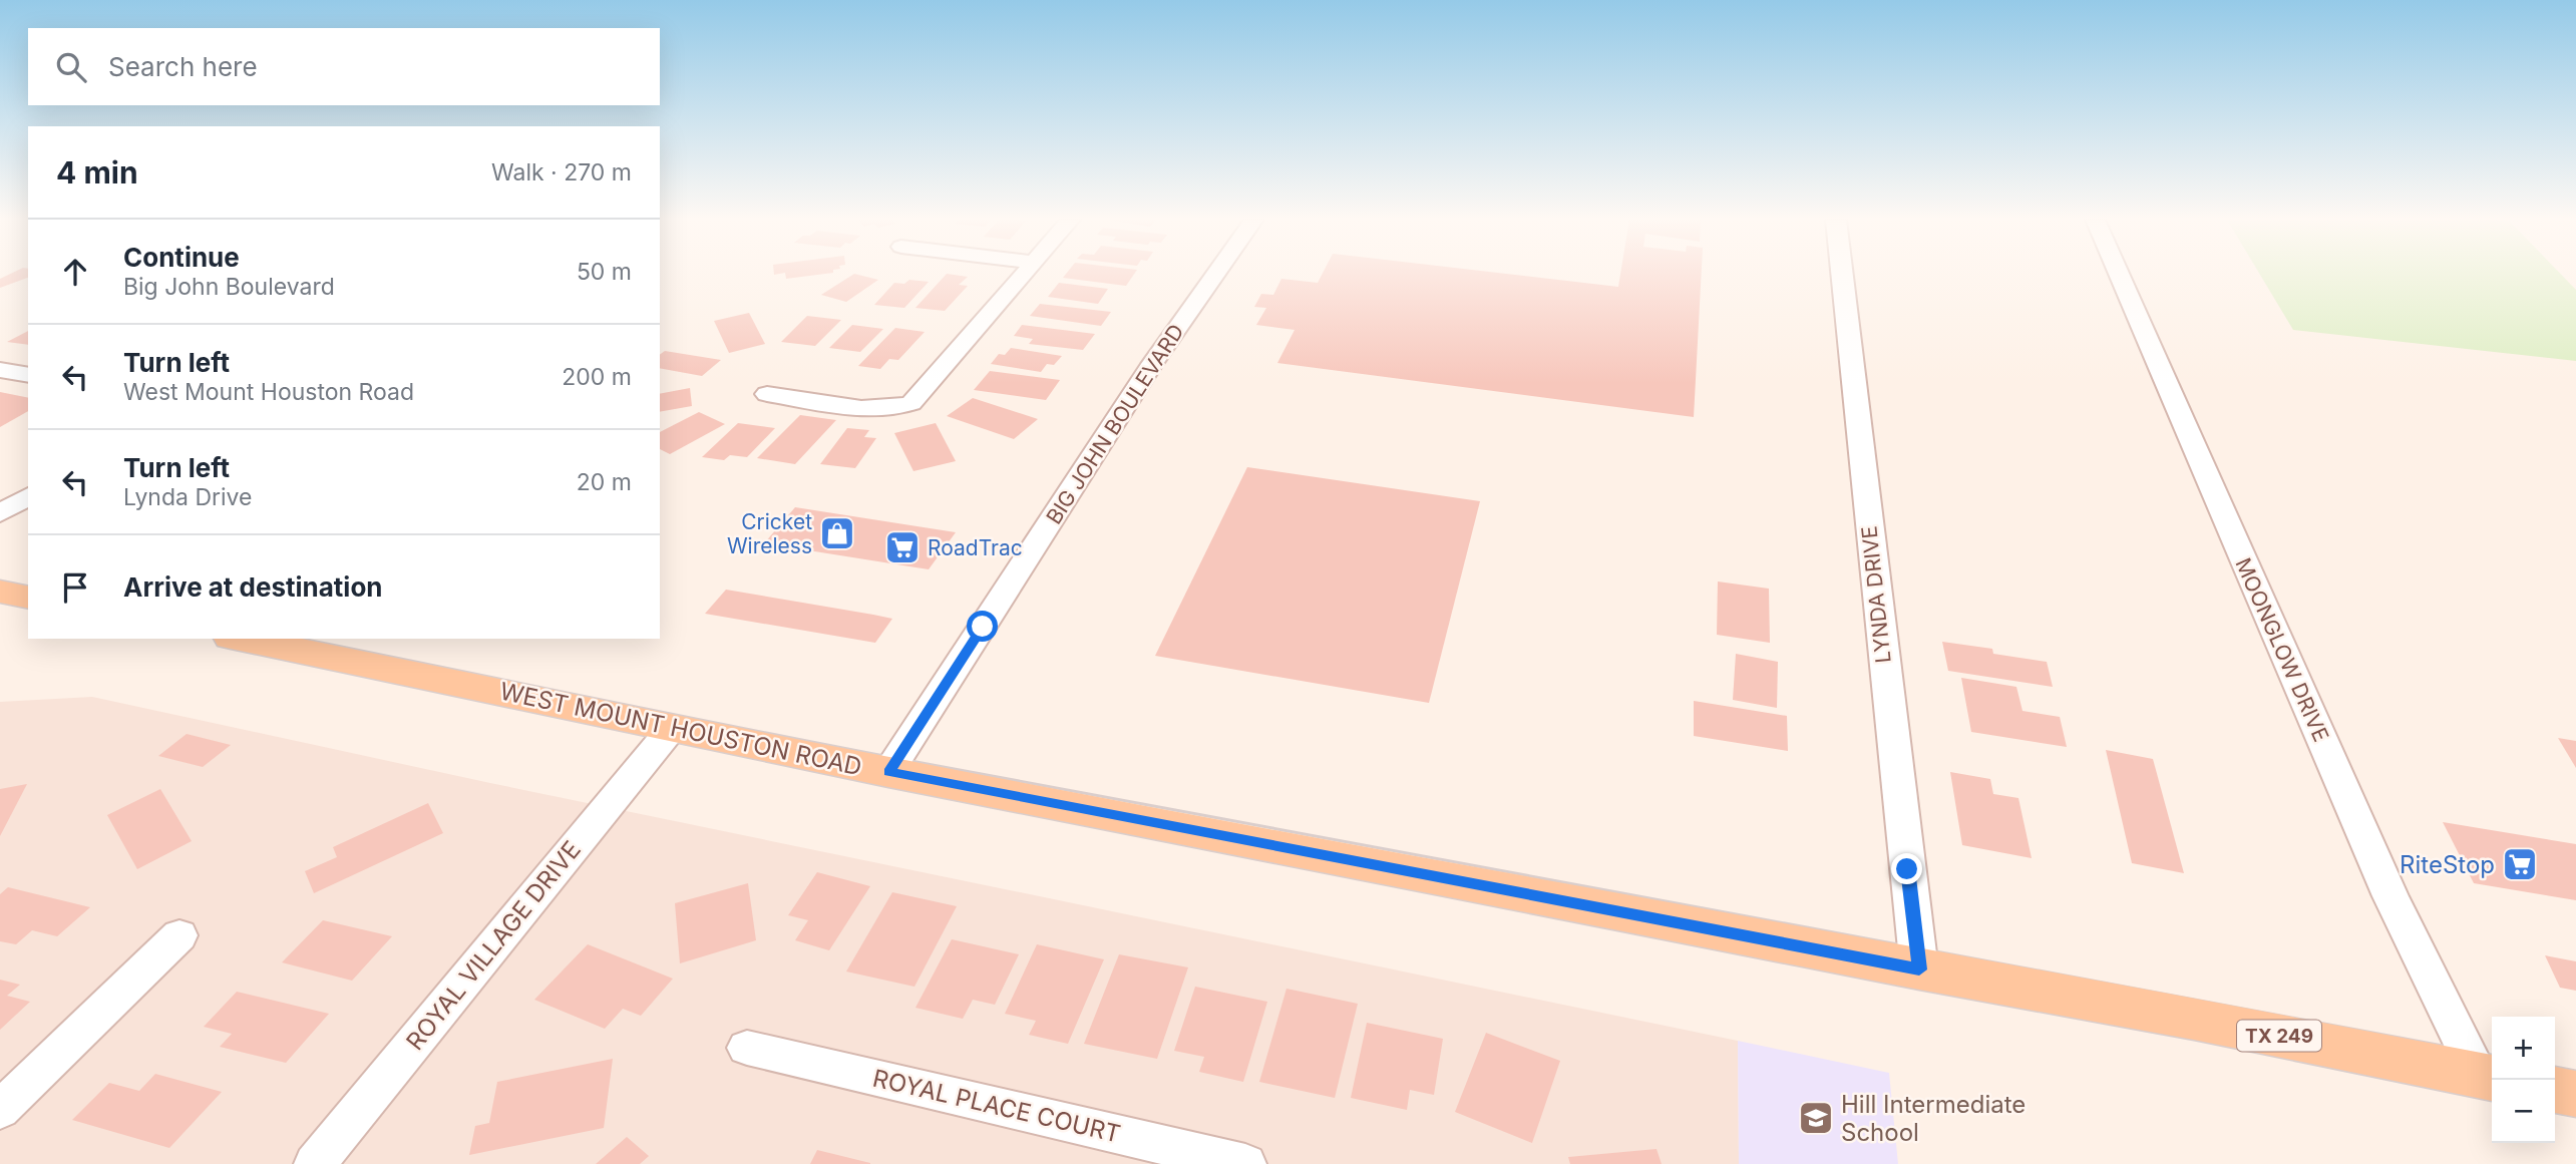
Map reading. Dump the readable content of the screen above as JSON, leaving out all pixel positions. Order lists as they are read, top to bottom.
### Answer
{
  "streets": {
    "main road": ["WEST MOUNT HOUSTON ROAD", "TX 249"],
    "street": [
      "BIG JOHN BOULEVARD",
      "LYNDA DRIVE",
      "MOONGLOW DRIVE",
      "ROYAL VILLAGE DRIVE",
      "ROYAL PLACE COURT"
    ]
  },
  "crossings": [
    ["BIG JOHN BOULEVARD", "WEST MOUNT HOUSTON ROAD"],
    ["LYNDA DRIVE", "WEST MOUNT HOUSTON ROAD"],
    ["MOONGLOW DRIVE", "WEST MOUNT HOUSTON ROAD"],
    ["WEST MOUNT HOUSTON ROAD", "ROYAL VILLAGE DRIVE"]
  ],
  "places": {
    "shop": ["Cricket Wireless"],
    "supermarket": ["RoadTrac", "RiteStop"],
    "school or university": ["Hill Intermediate School"]
  },
  "page": {
    "search": "Search here",
    "heading": ["4 min", "Walk · 270 m"],
    "list": [
      ["Continue", "Big John Boulevard", "50 m"],
      ["Turn left", "West Mount Houston Road", "200 m"],
      ["Turn left", "Lynda Drive", "20 m"],
      "Arrive at destination"
    ],
    "map_buttons": ["+", "−"]
  }
}
